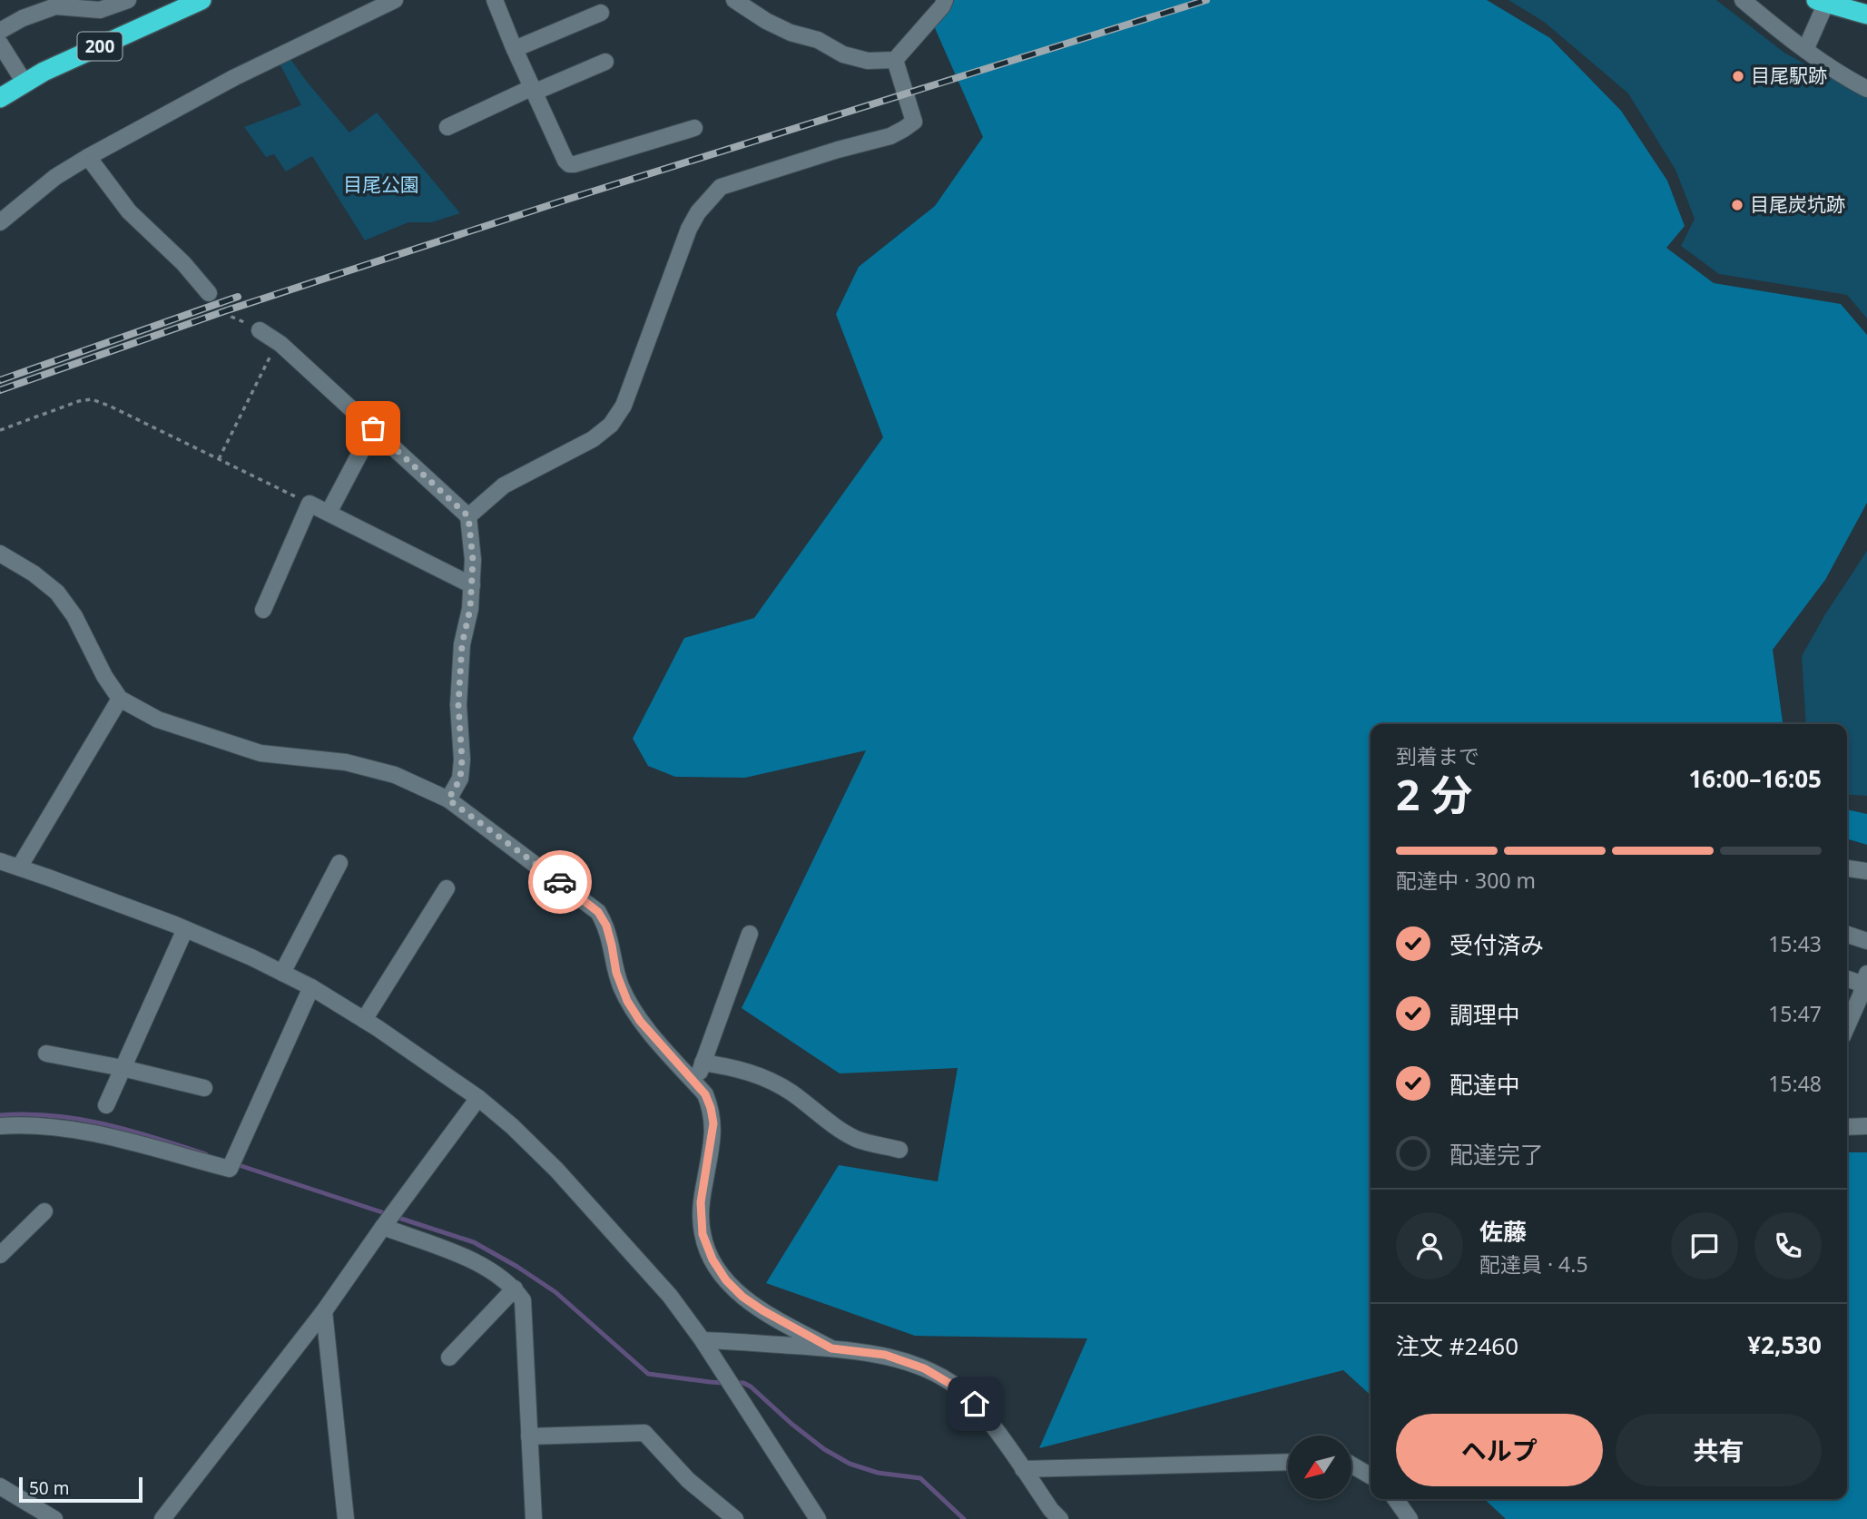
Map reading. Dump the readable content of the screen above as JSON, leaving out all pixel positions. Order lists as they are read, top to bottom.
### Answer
{
  "streets": {
    "highway": ["200"]
  },
  "parks": ["目尾公園"],
  "places": ["目尾駅跡", "目尾炭坑跡"],
  "scale_bar": "50 m",
  "north": "bottom left",
  "page": {
    "heading": ["2 分", "到着まで", "16:00–16:05"],
    "panel": [
      "佐藤",
      "配達員 · 4.5",
      "注文 #2460",
      "¥2,530"
    ],
    "bar": "配達中 · 300 m",
    "list": [
      ["受付済み", "15:43"],
      ["調理中", "15:47"],
      ["配達中", "15:48"],
      "配達完了"
    ],
    "buttons": ["ヘルプ", "共有"],
    "scale": "50 m"
  }
}
